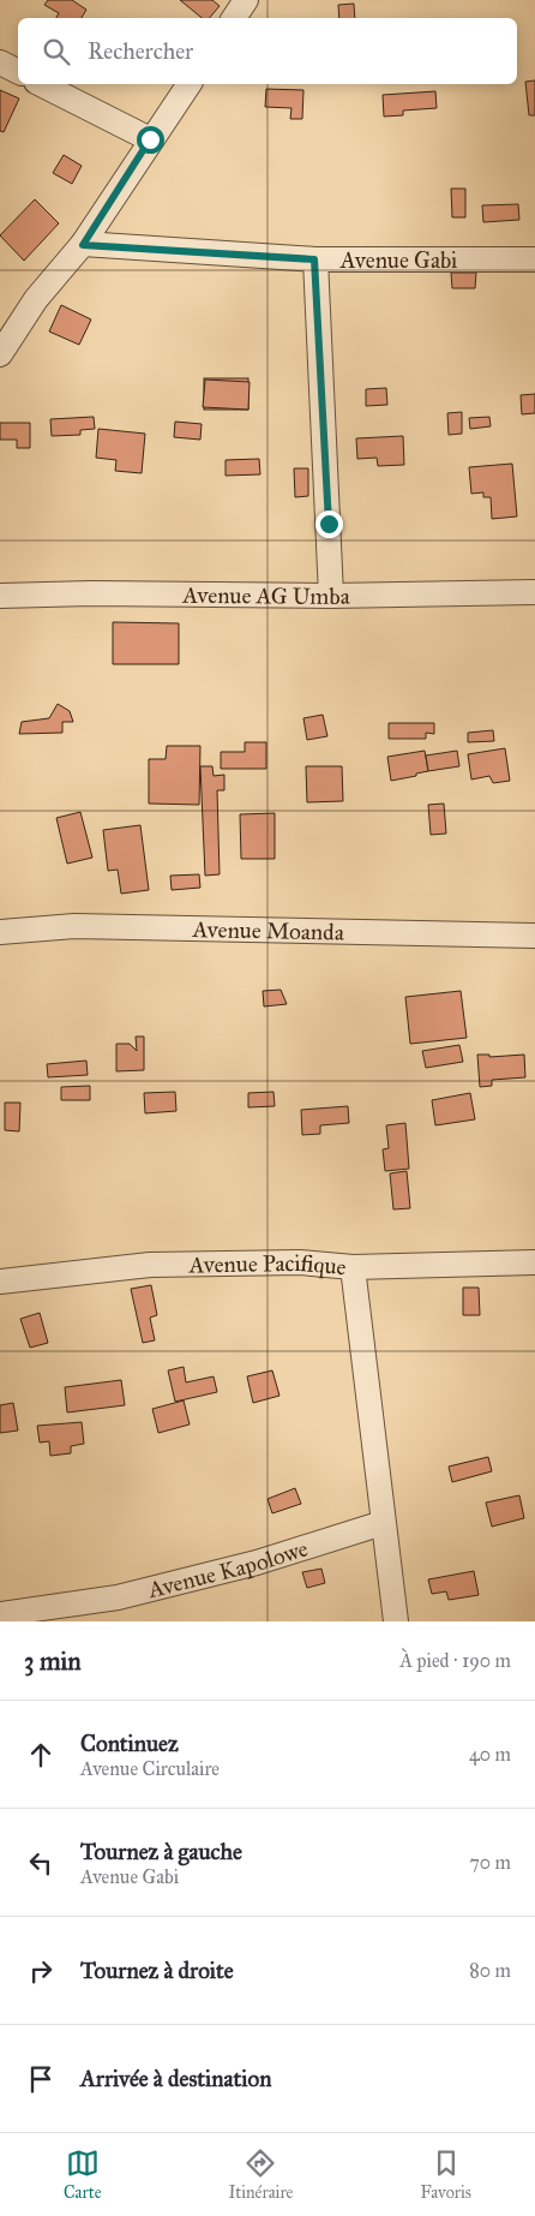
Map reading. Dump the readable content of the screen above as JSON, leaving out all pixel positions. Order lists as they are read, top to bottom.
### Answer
{
  "streets": {
    "street": [
      "Avenue Gabi",
      "Avenue AG Umba",
      "Avenue Moanda",
      "Avenue Pacifique",
      "Avenue Kapolowe"
    ]
  },
  "page": {
    "search": "Rechercher",
    "heading": ["3 min", "À pied · 190 m"],
    "list": [
      ["Continuez", "Avenue Circulaire", "40 m"],
      ["Tournez à gauche", "Avenue Gabi", "70 m"],
      ["Tournez à droite", "80 m"],
      "Arrivée à destination"
    ],
    "nav": ["Carte", "Itinéraire", "Favoris"]
  }
}
